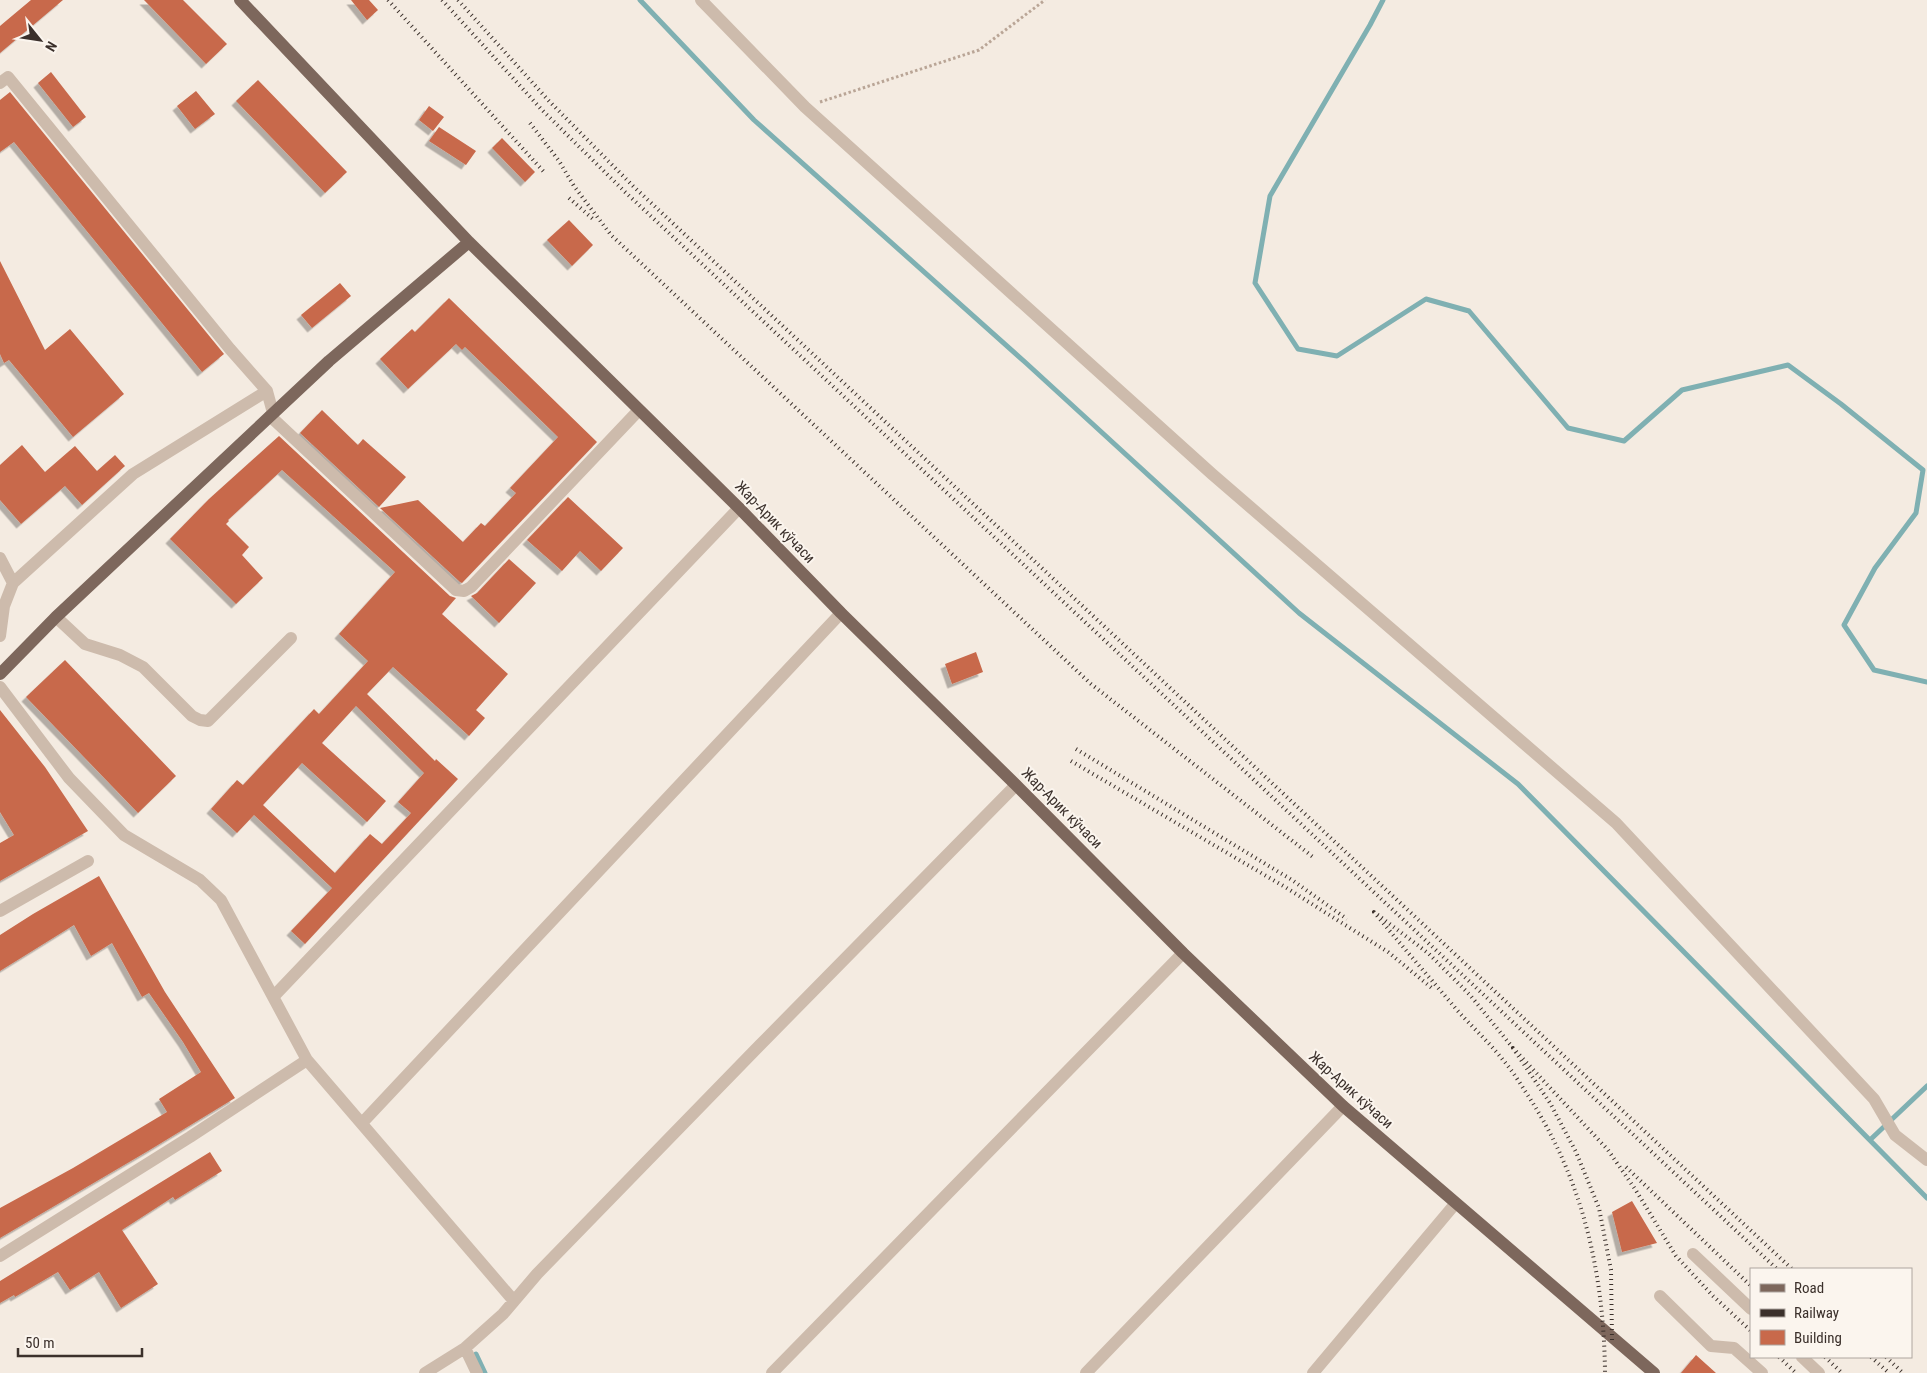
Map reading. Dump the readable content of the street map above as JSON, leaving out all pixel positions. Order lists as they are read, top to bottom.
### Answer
{
  "streets": {
    "main road": ["Жар-Арик кўчаси"]
  },
  "legend": ["Road", "Railway", "Building"],
  "scale_bar": "50 m",
  "north": "bottom right"
}
